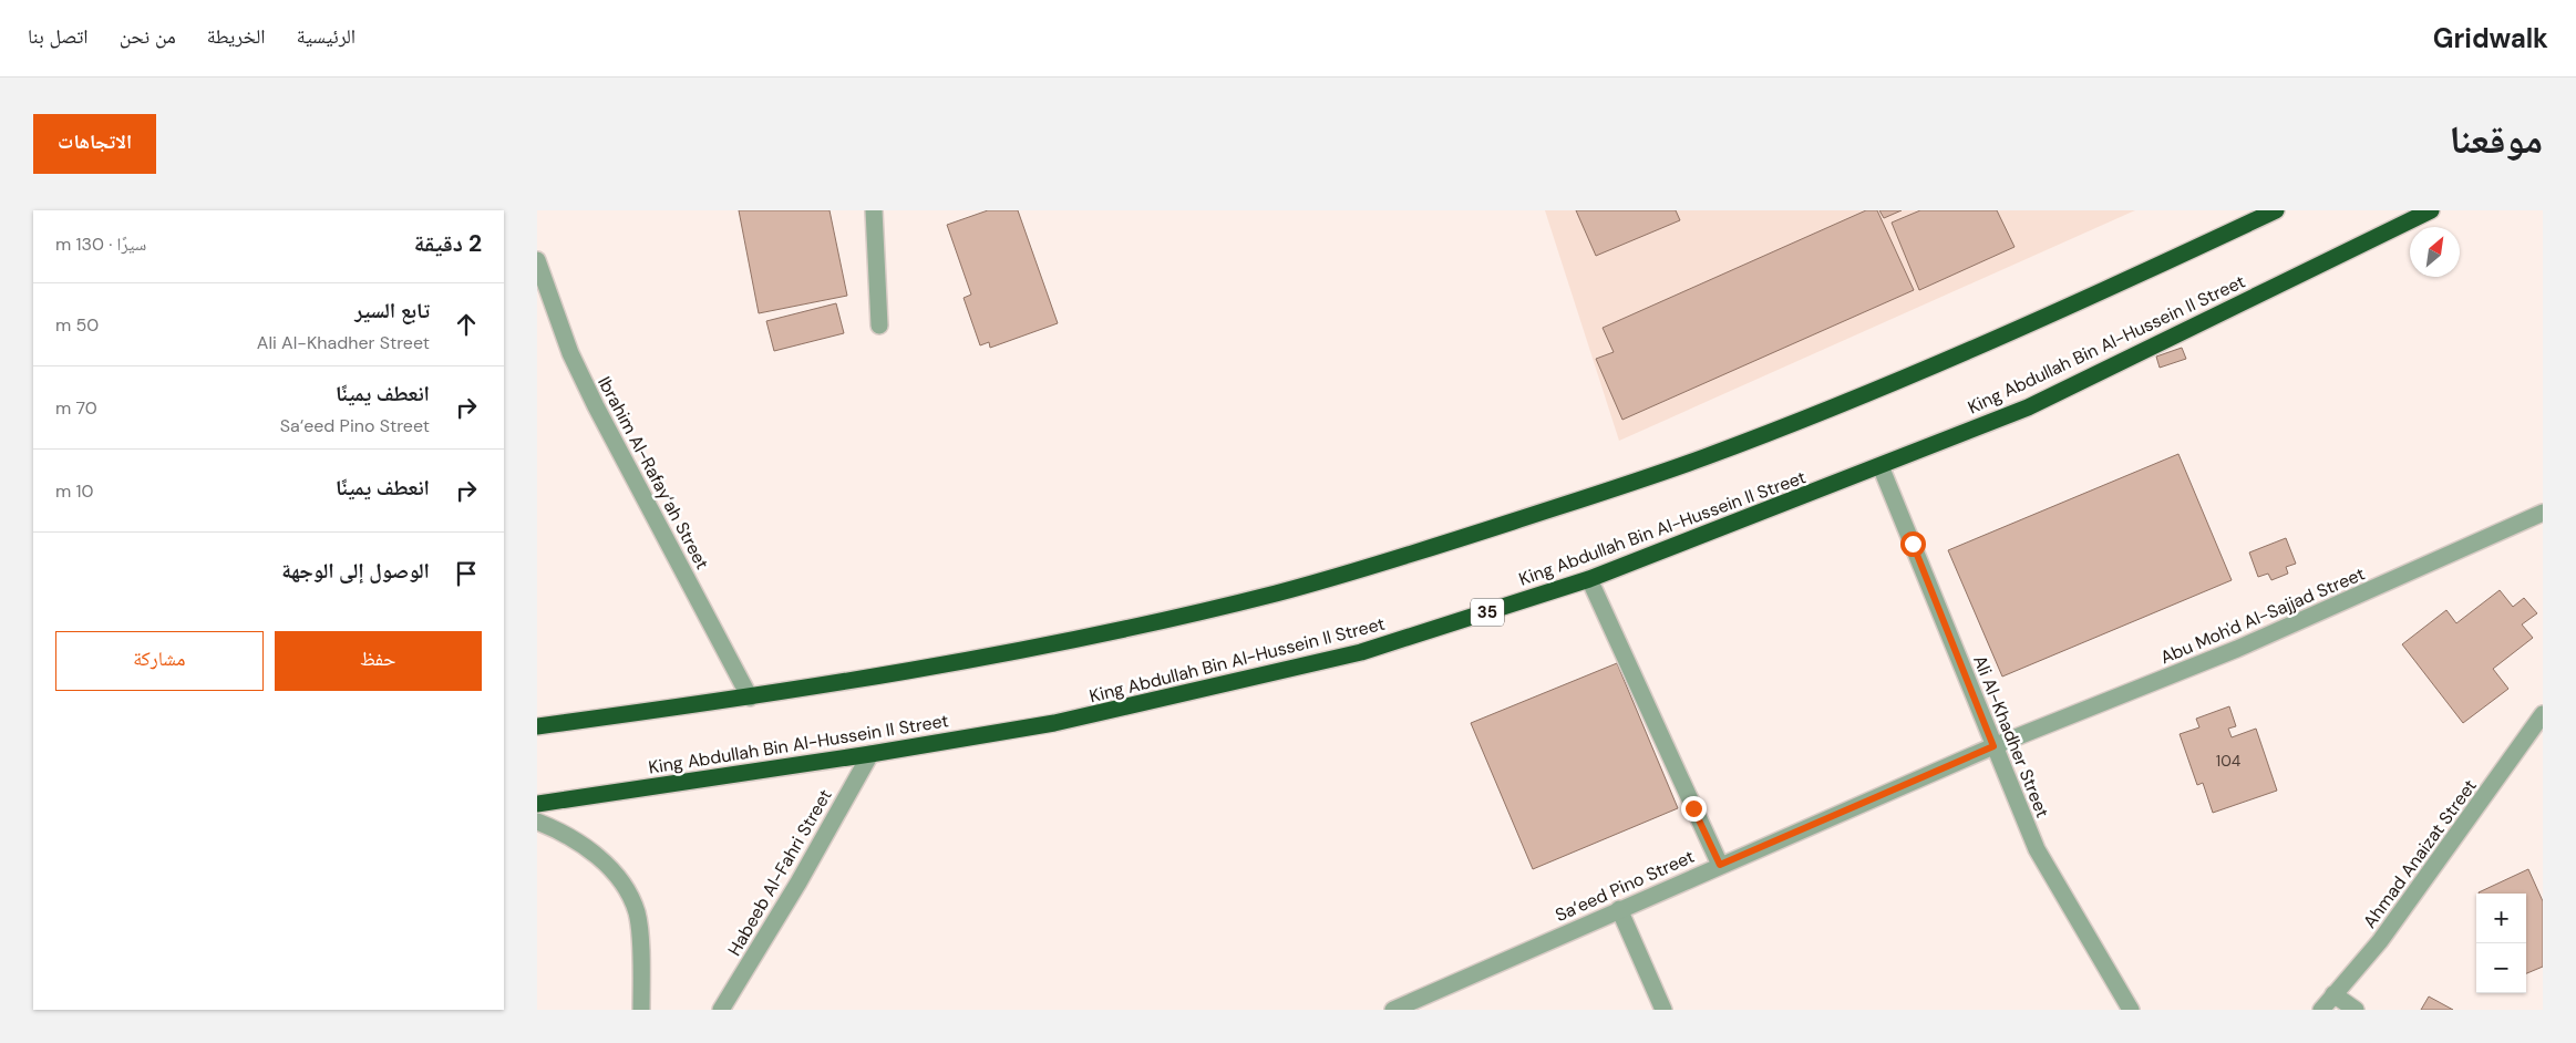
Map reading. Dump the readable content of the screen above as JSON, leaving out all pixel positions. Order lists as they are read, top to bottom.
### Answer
{
  "streets": {
    "highway": ["King Abdullah Bin Al-Hussein II Street", "35"],
    "street": [
      "Ibrahim Al-Rafay‘ah Street",
      "Abu Moh'd Al-Sajjad Street",
      "Ali Al-Khadher Street",
      "Ahmad Anaizat Street",
      "Habeeb Al-Fahri Street",
      "Sa‘eed Pino Street"
    ]
  },
  "crossings": [
    ["King Abdullah Bin Al-Hussein II Street", "Ali Al-Khadher Street"],
    ["King Abdullah Bin Al-Hussein II Street", "Habeeb Al-Fahri Street"],
    ["Abu Moh'd Al-Sajjad Street", "Ali Al-Khadher Street"],
    ["Abu Moh'd Al-Sajjad Street", "Sa‘eed Pino Street"],
    ["Ali Al-Khadher Street", "Sa‘eed Pino Street"]
  ],
  "house_numbers": ["104"],
  "north": "top right",
  "page": {
    "header": "Gridwalk",
    "nav": [
      "الرئيسية",
      "الخريطة",
      "من نحن",
      "اتصل بنا"
    ],
    "title": "موقعنا",
    "buttons": [
      "الاتجاهات",
      ["حفظ", "مشاركة"]
    ],
    "heading": ["2 دقيقة", "سيرًا · 130 m"],
    "list": [
      ["تابع السير", "Ali Al-Khadher Street", "50 m"],
      ["انعطف يمينًا", "Sa‘eed Pino Street", "70 m"],
      ["انعطف يمينًا", "10 m"],
      "الوصول إلى الوجهة"
    ],
    "map_buttons": ["+", "−"]
  }
}
